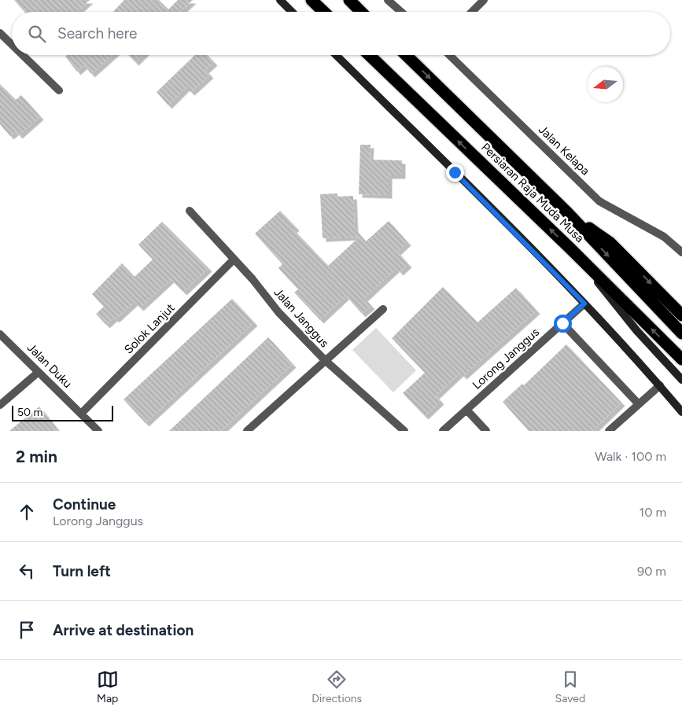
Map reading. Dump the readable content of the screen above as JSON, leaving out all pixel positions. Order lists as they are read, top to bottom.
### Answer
{
  "streets": {
    "highway": ["Persiaran Raja Muda Musa"],
    "street": [
      "Jalan Kelapa",
      "Jalan Janggus",
      "Solok Lanjut",
      "Lorong Janggus",
      "Jalan Duku"
    ]
  },
  "crossings": [
    ["Jalan Janggus", "Solok Lanjut"],
    ["Solok Lanjut", "Jalan Duku"]
  ],
  "scale_bar": "50 m",
  "north": "left",
  "page": {
    "search": "Search here",
    "scale": "50 m",
    "heading": ["2 min", "Walk · 100 m"],
    "list": [
      ["Continue", "Lorong Janggus", "10 m"],
      ["Turn left", "90 m"],
      "Arrive at destination"
    ],
    "nav": ["Map", "Directions", "Saved"]
  }
}
